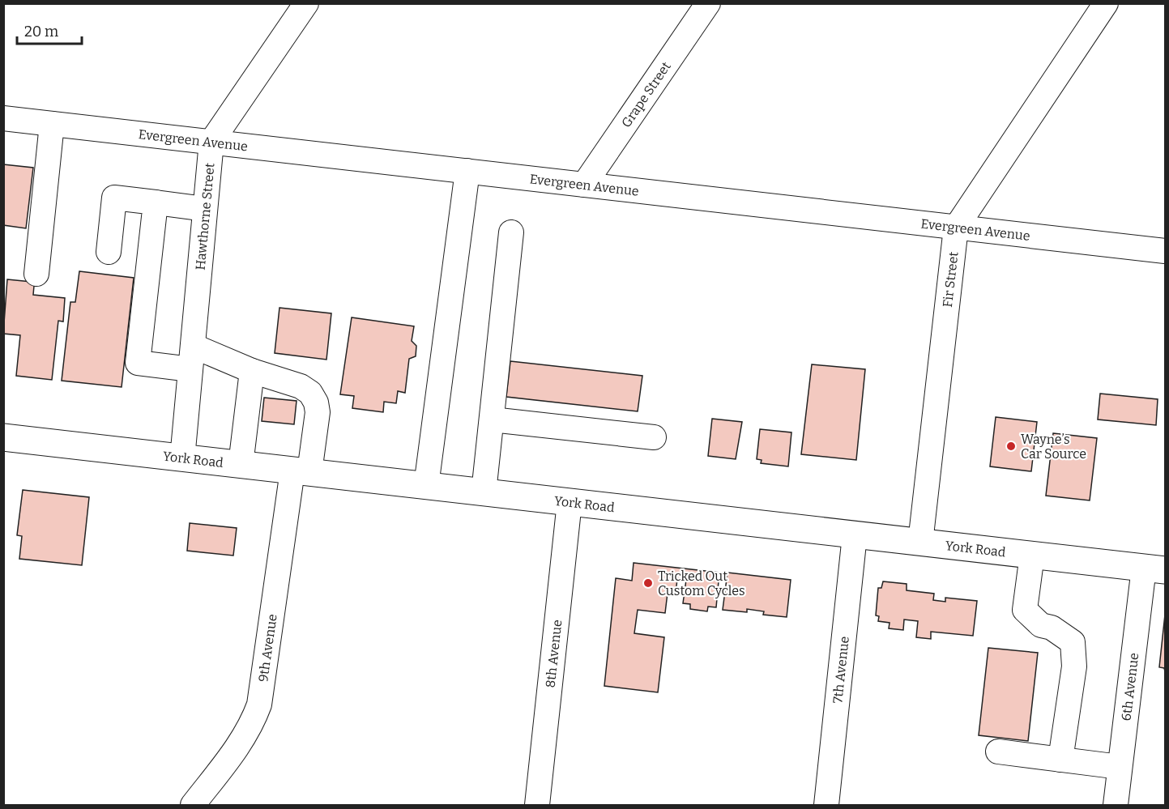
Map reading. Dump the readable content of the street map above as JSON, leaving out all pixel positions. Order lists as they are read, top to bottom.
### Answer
{
  "streets": {
    "highway": ["York Road"],
    "street": [
      "Grape Street",
      "Evergreen Avenue",
      "Hawthorne Street",
      "Fir Street",
      "9th Avenue",
      "8th Avenue",
      "7th Avenue",
      "6th Avenue"
    ]
  },
  "crossings": [
    ["Grape Street", "Evergreen Avenue"],
    ["Evergreen Avenue", "Hawthorne Street"],
    ["Evergreen Avenue", "Fir Street"],
    ["Hawthorne Street", "York Road"],
    ["Hawthorne Street", "9th Avenue"],
    ["Fir Street", "York Road"],
    ["York Road", "9th Avenue"],
    ["York Road", "8th Avenue"],
    ["York Road", "7th Avenue"],
    ["York Road", "6th Avenue"]
  ],
  "places": ["Wayne’s Car Source", "Tricked Out Custom Cycles"],
  "scale_bar": "20 m"
}
